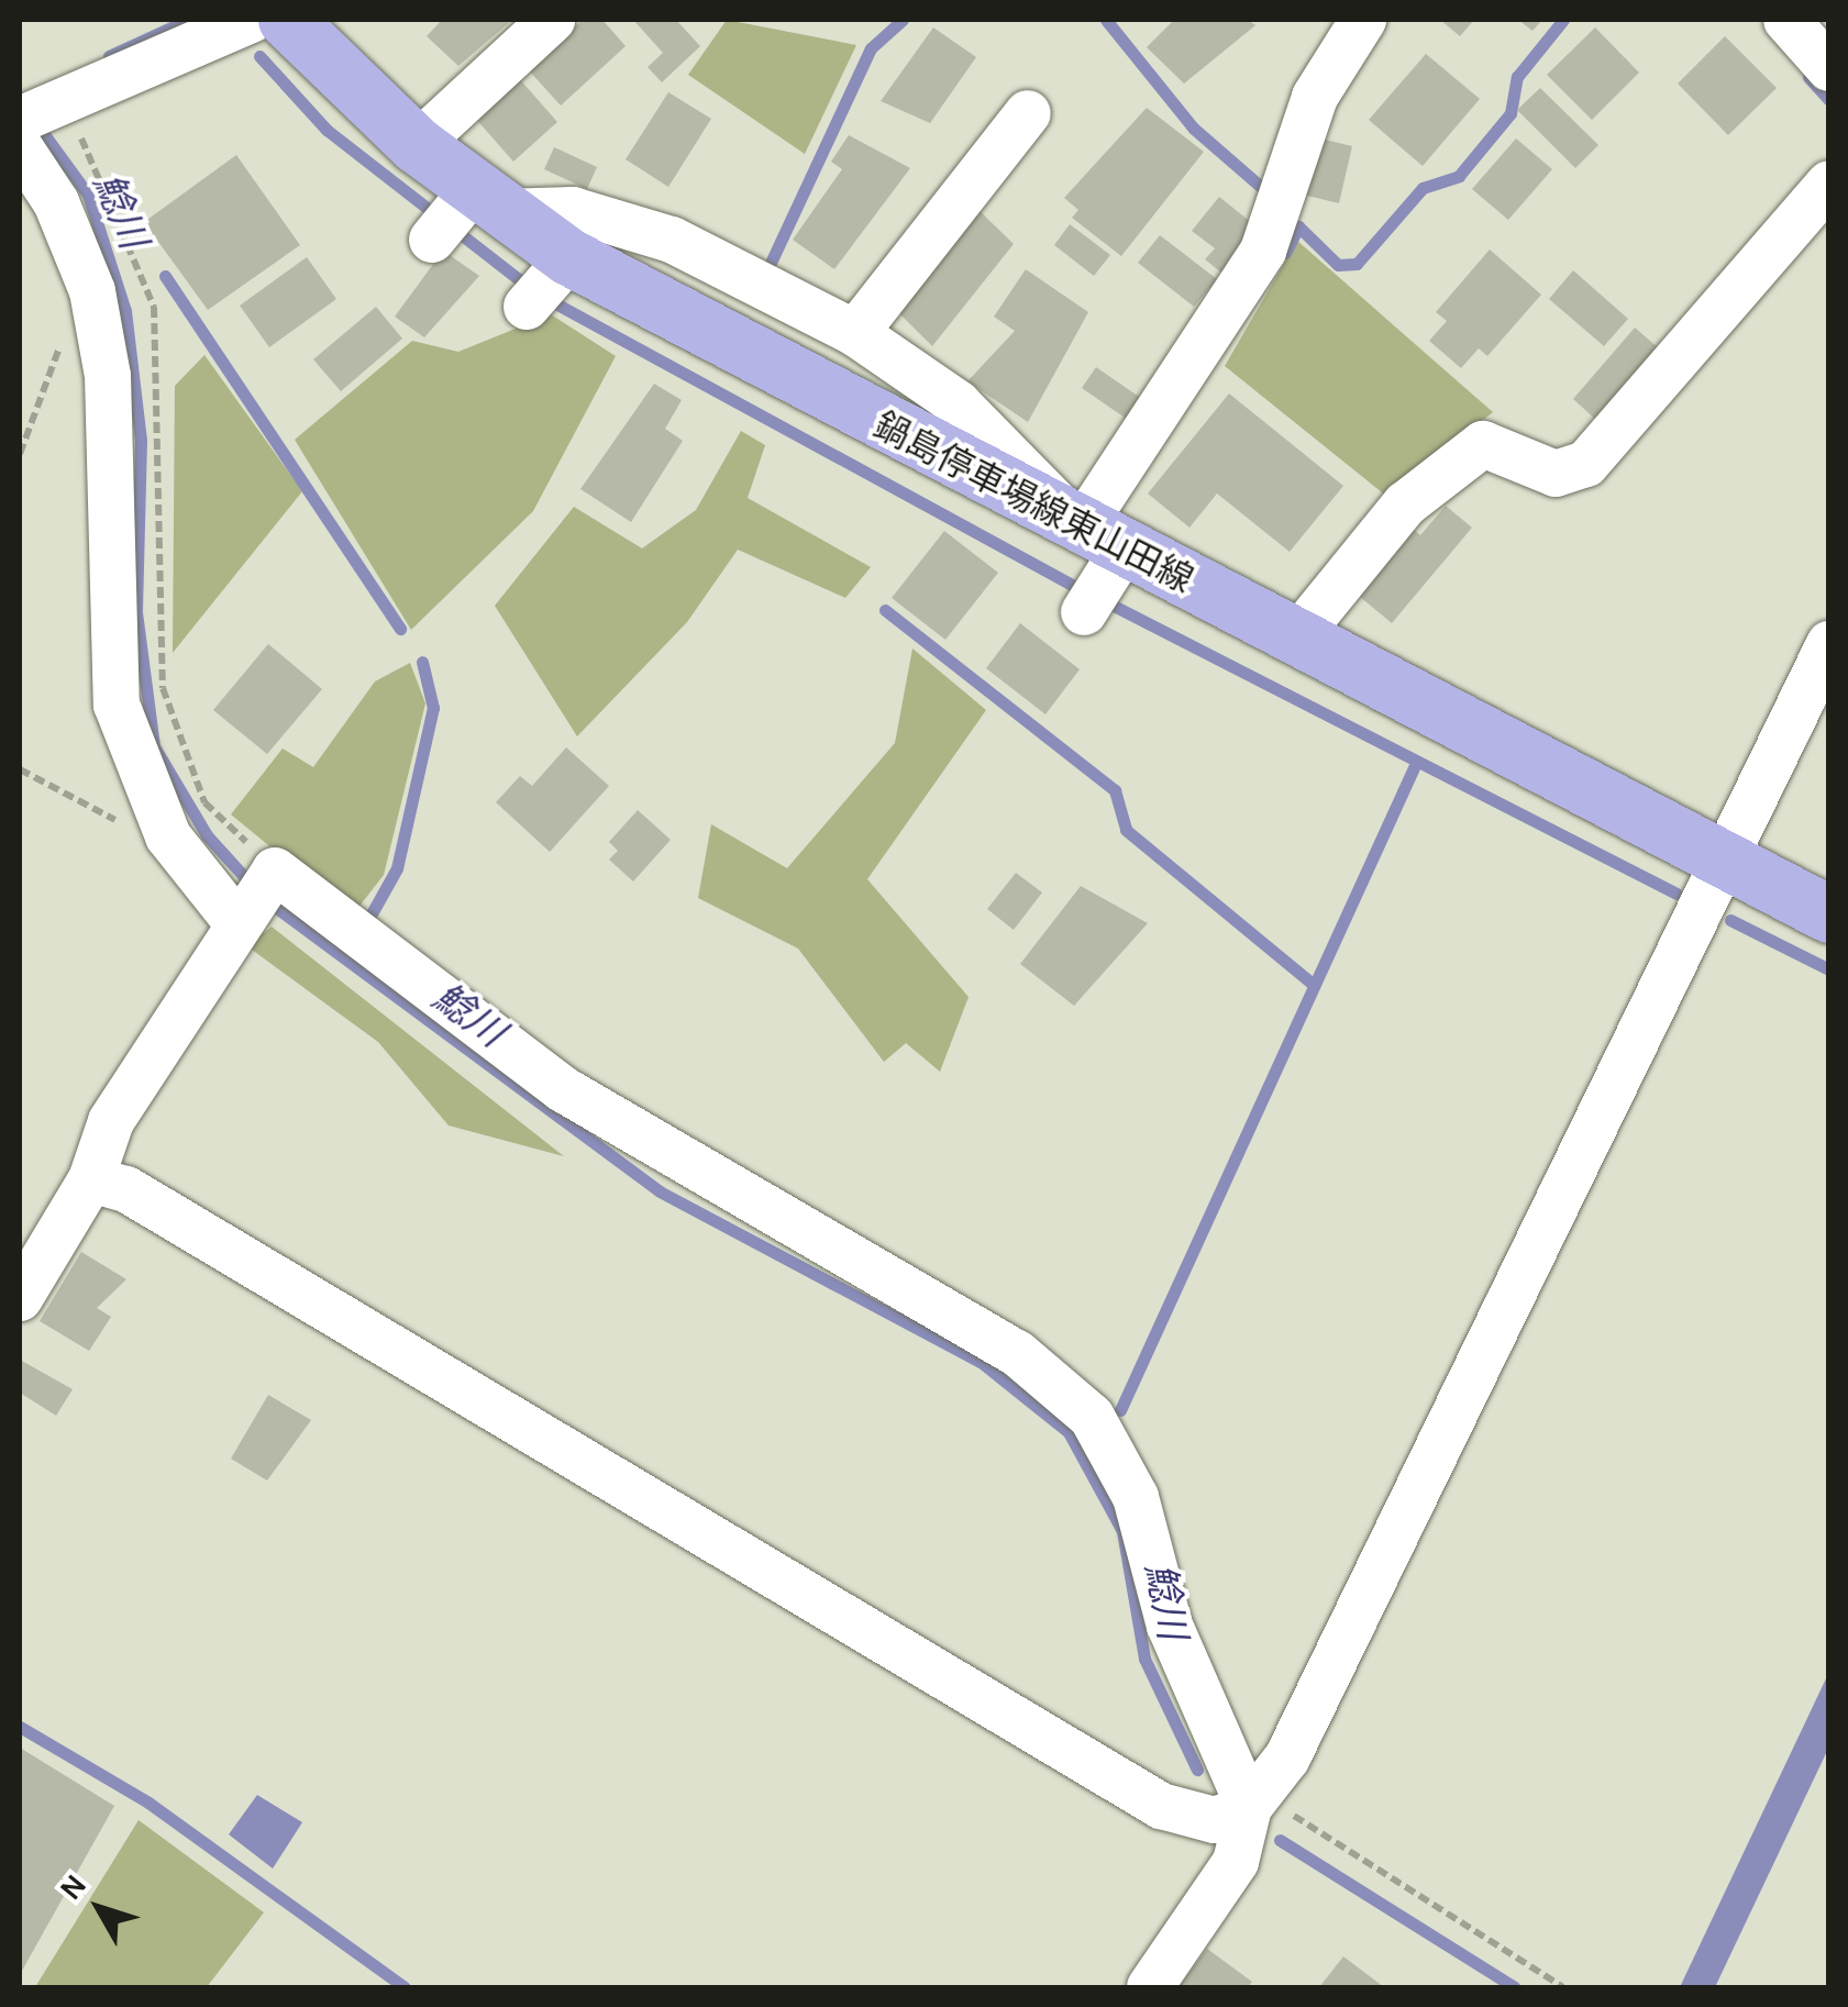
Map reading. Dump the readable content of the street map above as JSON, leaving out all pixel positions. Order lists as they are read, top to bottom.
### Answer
{
  "streets": {
    "main road": ["鍋島停車場線東山田線"]
  },
  "water": ["鯰川"],
  "north": "top left"
}
